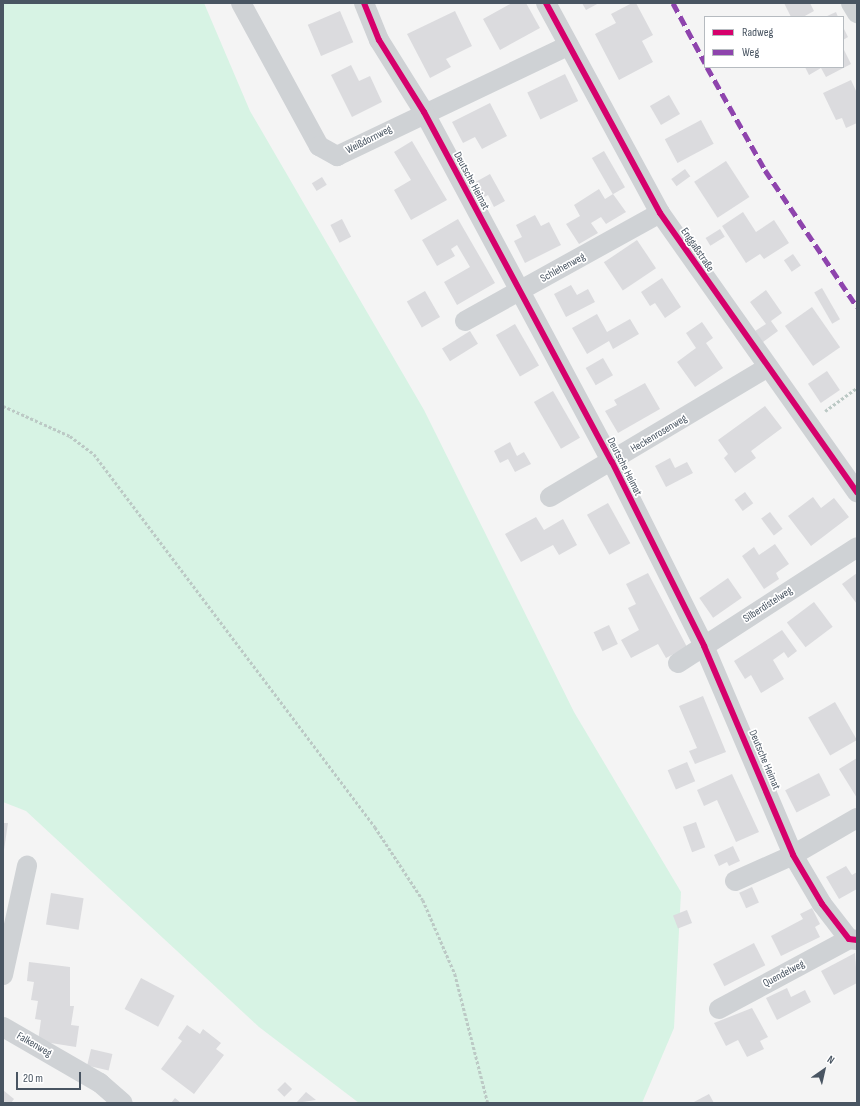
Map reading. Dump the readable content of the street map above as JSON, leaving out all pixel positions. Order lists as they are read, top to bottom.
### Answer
{
  "streets": {
    "street": [
      "Weißdornweg",
      "Deutsche Heimat",
      "Enggaßstraße",
      "Schlehenweg",
      "Heckenrosenweg",
      "Silberdistelweg",
      "Quendelweg",
      "Falkenweg"
    ]
  },
  "crossings": [
    ["Weißdornweg", "Deutsche Heimat"],
    ["Weißdornweg", "Enggaßstraße"],
    ["Deutsche Heimat", "Schlehenweg"],
    ["Deutsche Heimat", "Heckenrosenweg"],
    ["Deutsche Heimat", "Silberdistelweg"],
    ["Deutsche Heimat", "Quendelweg"],
    ["Enggaßstraße", "Schlehenweg"],
    ["Enggaßstraße", "Heckenrosenweg"]
  ],
  "legend": ["Radweg", "Weg"],
  "scale_bar": "20 m",
  "north": "top right"
}
